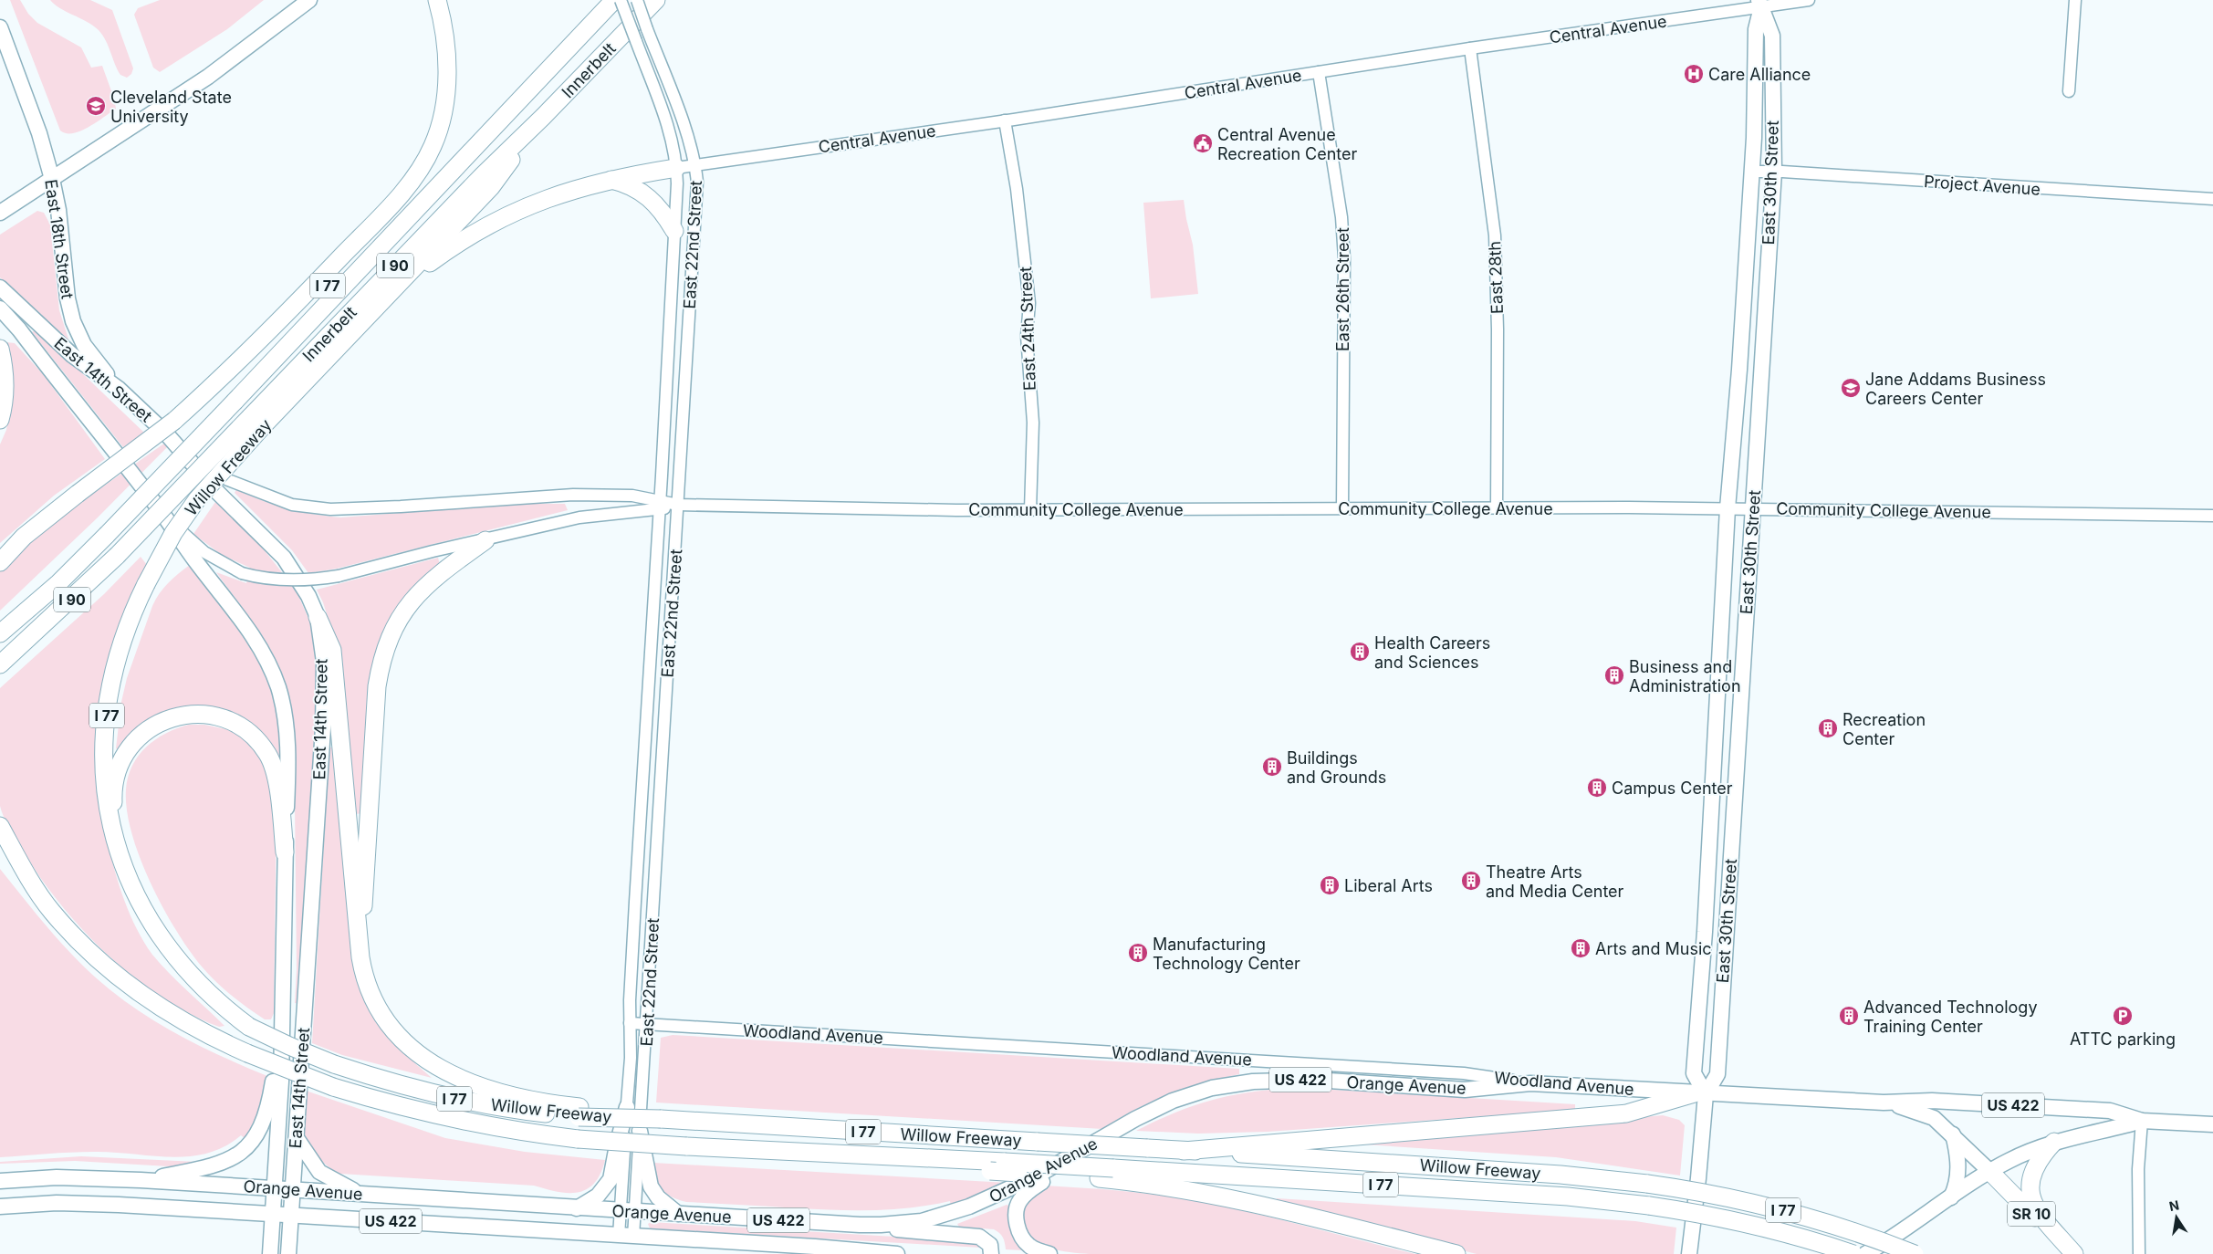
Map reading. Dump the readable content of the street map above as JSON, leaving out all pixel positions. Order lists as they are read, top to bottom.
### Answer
{
  "streets": {
    "highway": [
      "Innerbelt",
      "I 90",
      "I 77",
      "Willow Freeway",
      "SR 10"
    ],
    "main road": [
      "East 30th Street",
      "East 18th Street",
      "East 14th Street",
      "Woodland Avenue",
      "US 422",
      "Orange Avenue"
    ],
    "street": [
      "Central Avenue",
      "Project Avenue",
      "East 22nd Street",
      "East 28th",
      "East 26th Street",
      "East 24th Street",
      "Community College Avenue"
    ]
  },
  "crossings": [
    ["Central Avenue", "East 30th Street"],
    ["Central Avenue", "East 22nd Street"],
    ["Central Avenue", "East 28th"],
    ["Central Avenue", "East 26th Street"],
    ["Central Avenue", "East 24th Street"],
    ["Innerbelt", "I 77"],
    ["Innerbelt", "Willow Freeway"],
    ["East 30th Street", "Project Avenue"],
    ["East 30th Street", "Community College Avenue"],
    ["East 30th Street", "Woodland Avenue"],
    ["East 18th Street", "East 14th Street"],
    ["East 22nd Street", "Community College Avenue"],
    ["East 22nd Street", "Woodland Avenue"],
    ["East 22nd Street", "Orange Avenue"],
    ["East 28th", "Community College Avenue"],
    ["East 26th Street", "Community College Avenue"],
    ["East 24th Street", "Community College Avenue"],
    ["East 14th Street", "Community College Avenue"],
    ["East 14th Street", "Orange Avenue"],
    ["Woodland Avenue", "Orange Avenue"],
    ["Woodland Avenue", "SR 10"]
  ],
  "places": {
    "hospital": ["Care Alliance"],
    "school or university": ["Cleveland State University", "Jane Addams Business Careers Center"],
    "public building": ["Central Avenue Recreation Center"],
    "building": [
      "Health Careers and Sciences",
      "Business and Administration",
      "Recreation Center",
      "Buildings and Grounds",
      "Campus Center",
      "Theatre Arts and Media Center",
      "Liberal Arts",
      "Arts and Music",
      "Manufacturing Technology Center",
      "Advanced Technology Training Center"
    ],
    "parking": ["ATTC parking"]
  },
  "north": "top"
}
